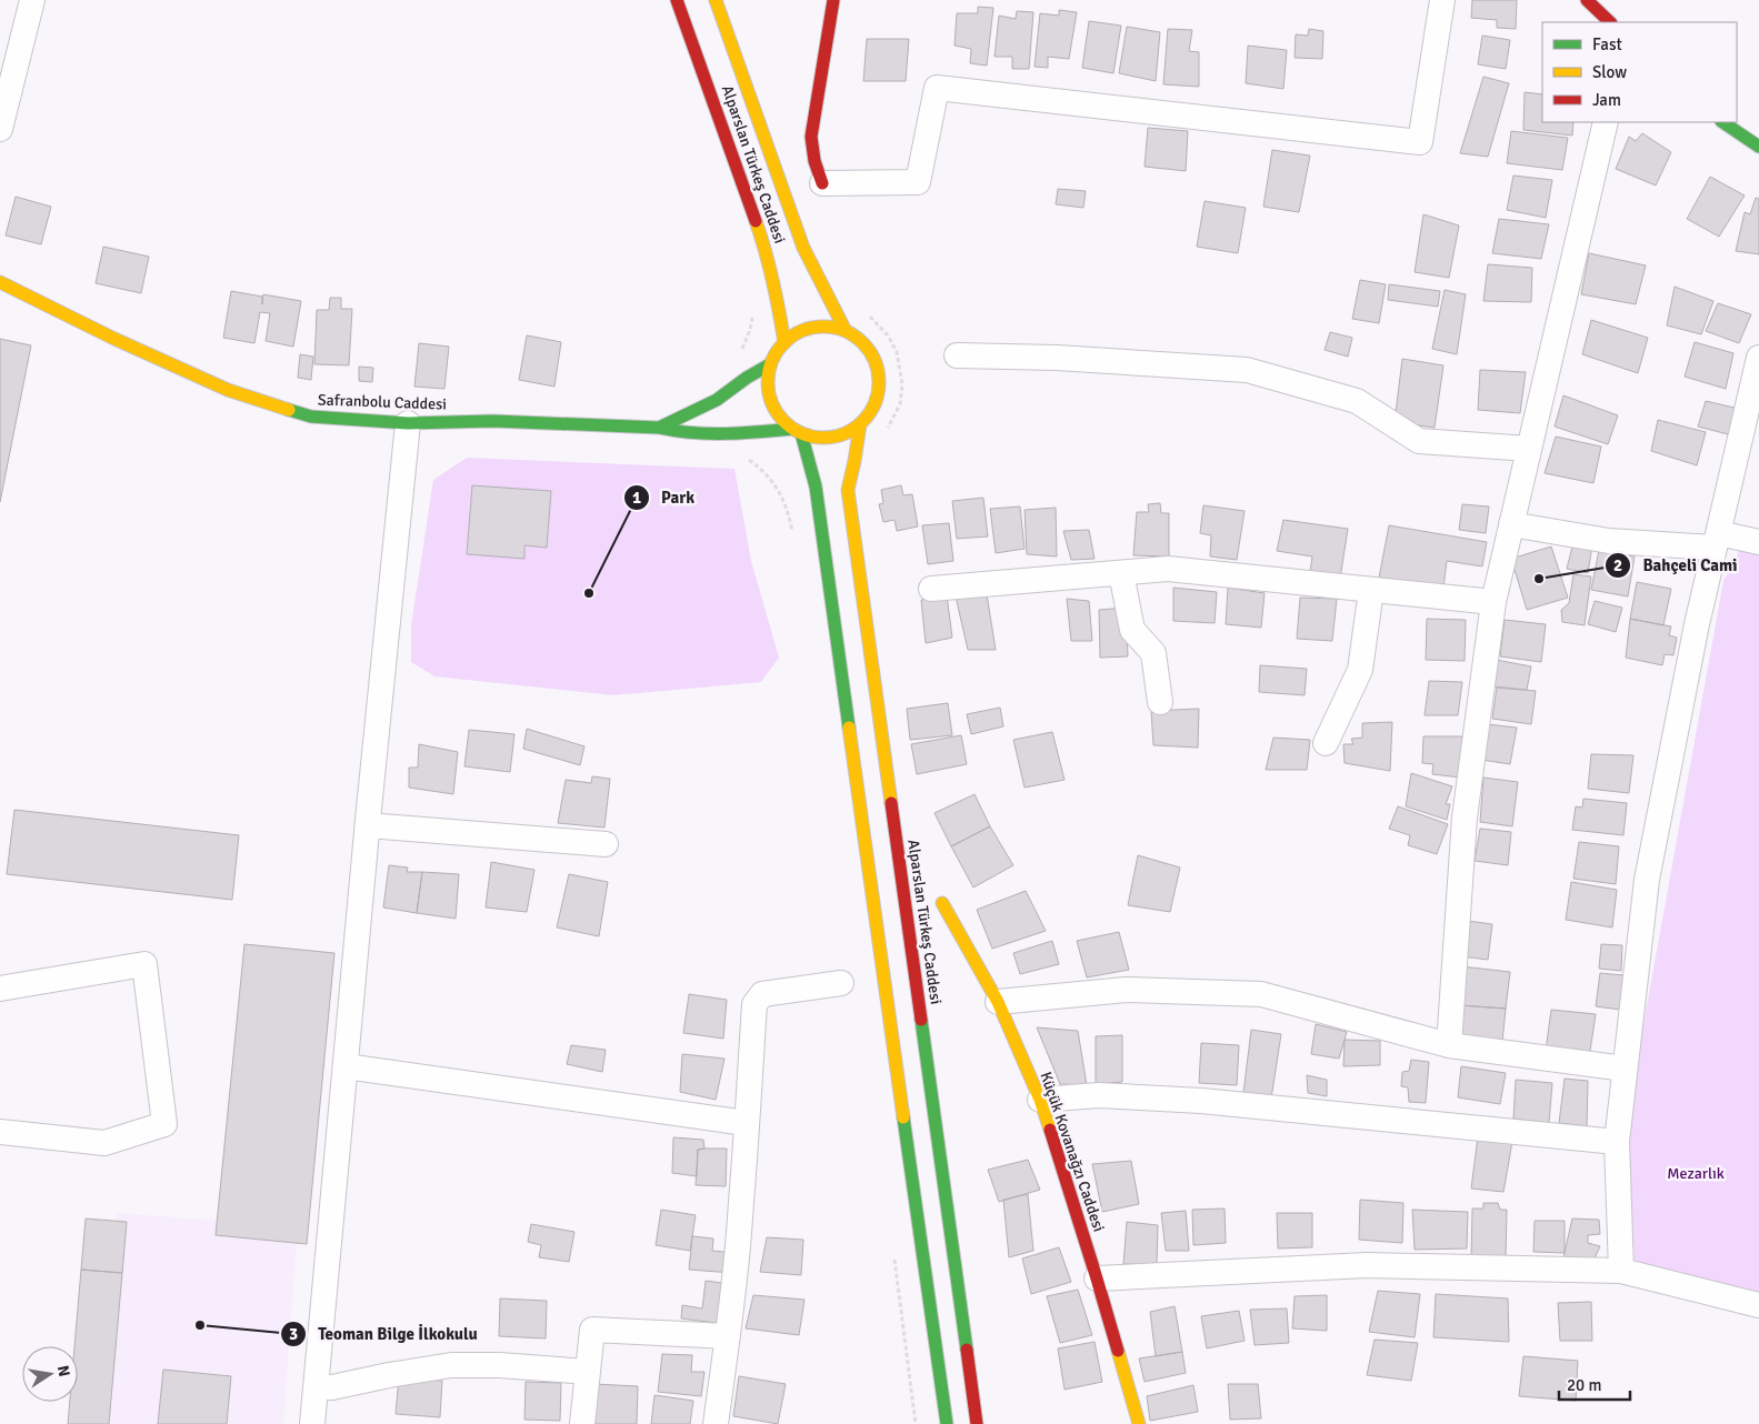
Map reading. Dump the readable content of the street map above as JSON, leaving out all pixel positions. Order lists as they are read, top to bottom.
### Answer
{
  "streets": {
    "main road": ["Alparslan Türkeş Caddesi", "Safranbolu Caddesi", "Küçük Kovanağzı Caddesi"]
  },
  "crossings": [
    ["Alparslan Türkeş Caddesi", "Safranbolu Caddesi"]
  ],
  "parks": ["Mezarlık"],
  "places": ["Bahçeli Cami", "Park", "Teoman Bilge İlkokulu"],
  "legend": ["Fast", "Slow", "Jam"],
  "scale_bar": "20 m",
  "north": "right"
}
